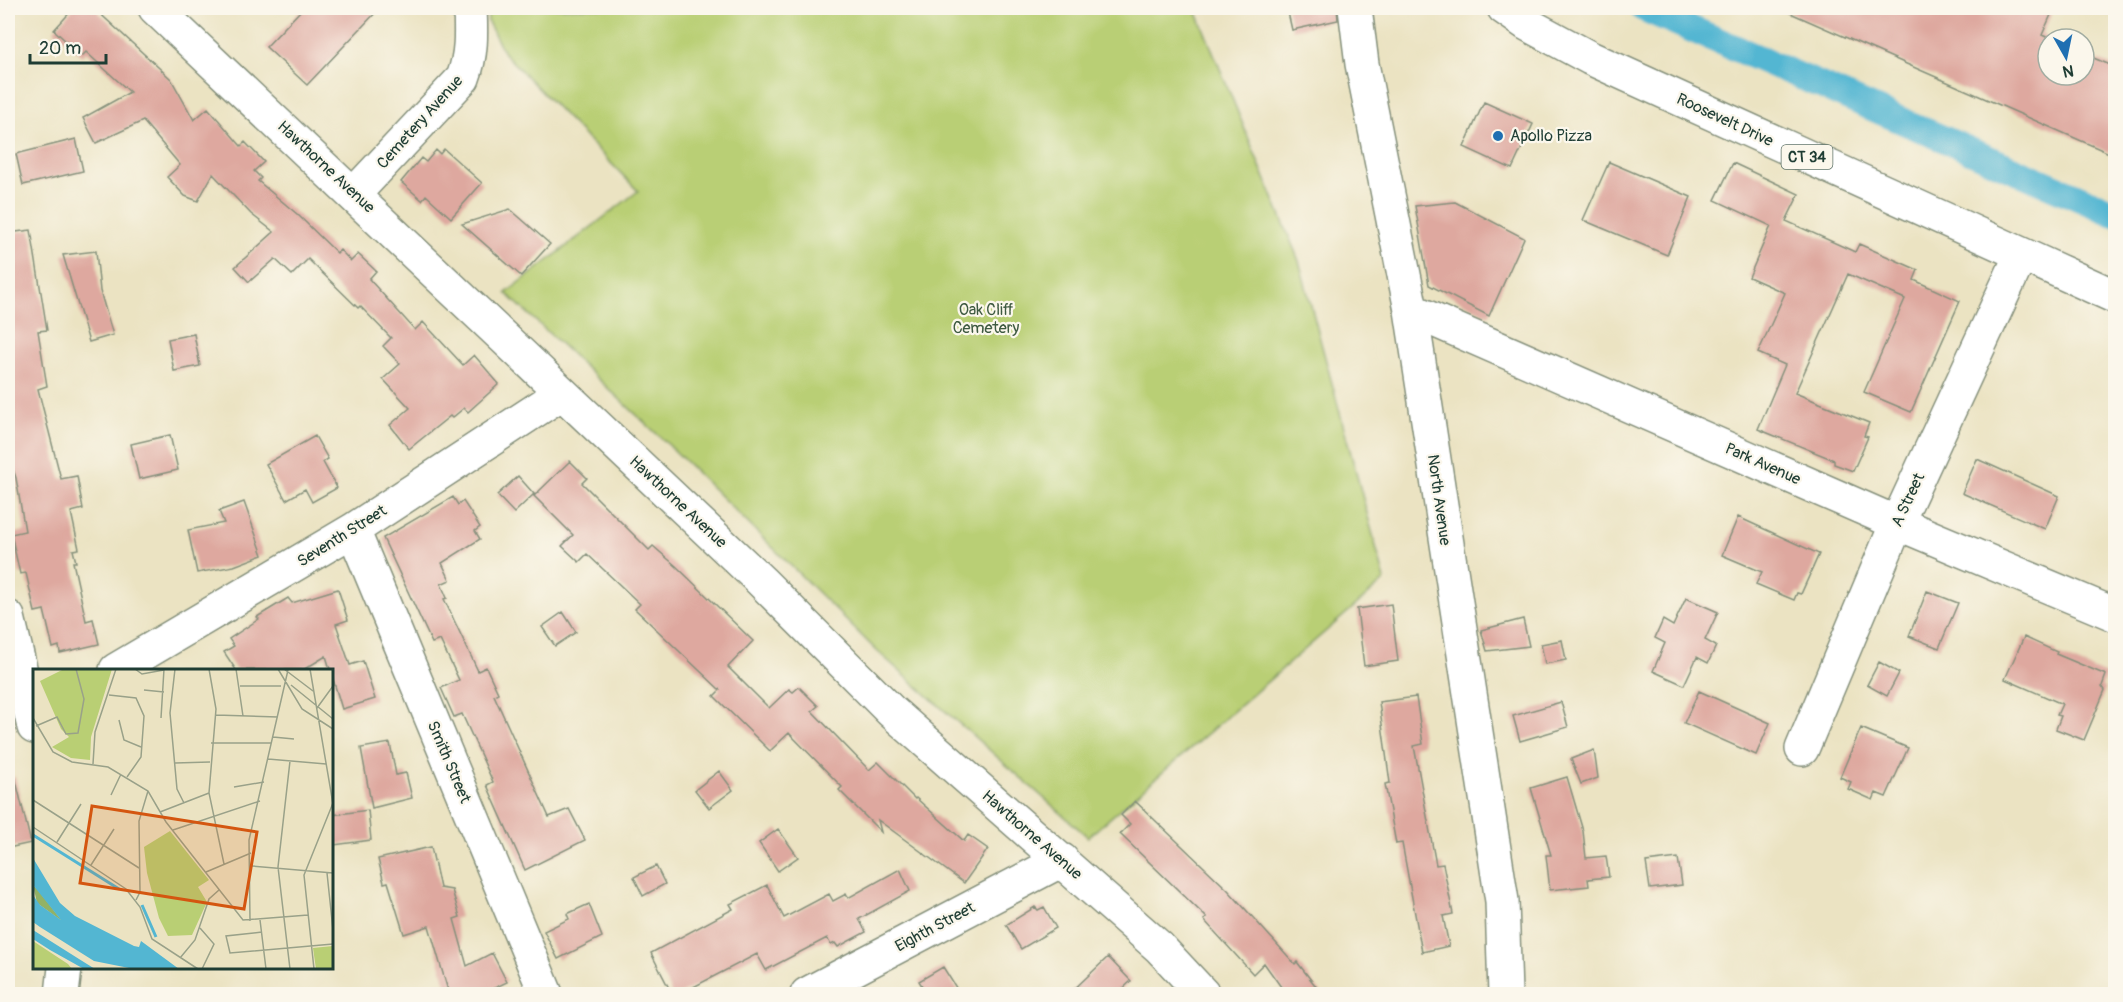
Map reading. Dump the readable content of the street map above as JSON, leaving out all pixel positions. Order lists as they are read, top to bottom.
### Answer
{
  "streets": {
    "street": [
      "Roosevelt Drive",
      "Cemetery Avenue",
      "CT 34",
      "Hawthorne Avenue",
      "Park Avenue",
      "North Avenue",
      "A Street",
      "Seventh Street",
      "Smith Street",
      "Eighth Street"
    ]
  },
  "crossings": [
    ["Roosevelt Drive", "A Street"],
    ["Cemetery Avenue", "Hawthorne Avenue"],
    ["Hawthorne Avenue", "Seventh Street"],
    ["Hawthorne Avenue", "Eighth Street"],
    ["Park Avenue", "North Avenue"],
    ["Park Avenue", "A Street"],
    ["Seventh Street", "Smith Street"]
  ],
  "parks": ["Oak Cliff Cemetery"],
  "places": ["Apollo Pizza"],
  "scale_bar": "20 m",
  "north": "bottom"
}
